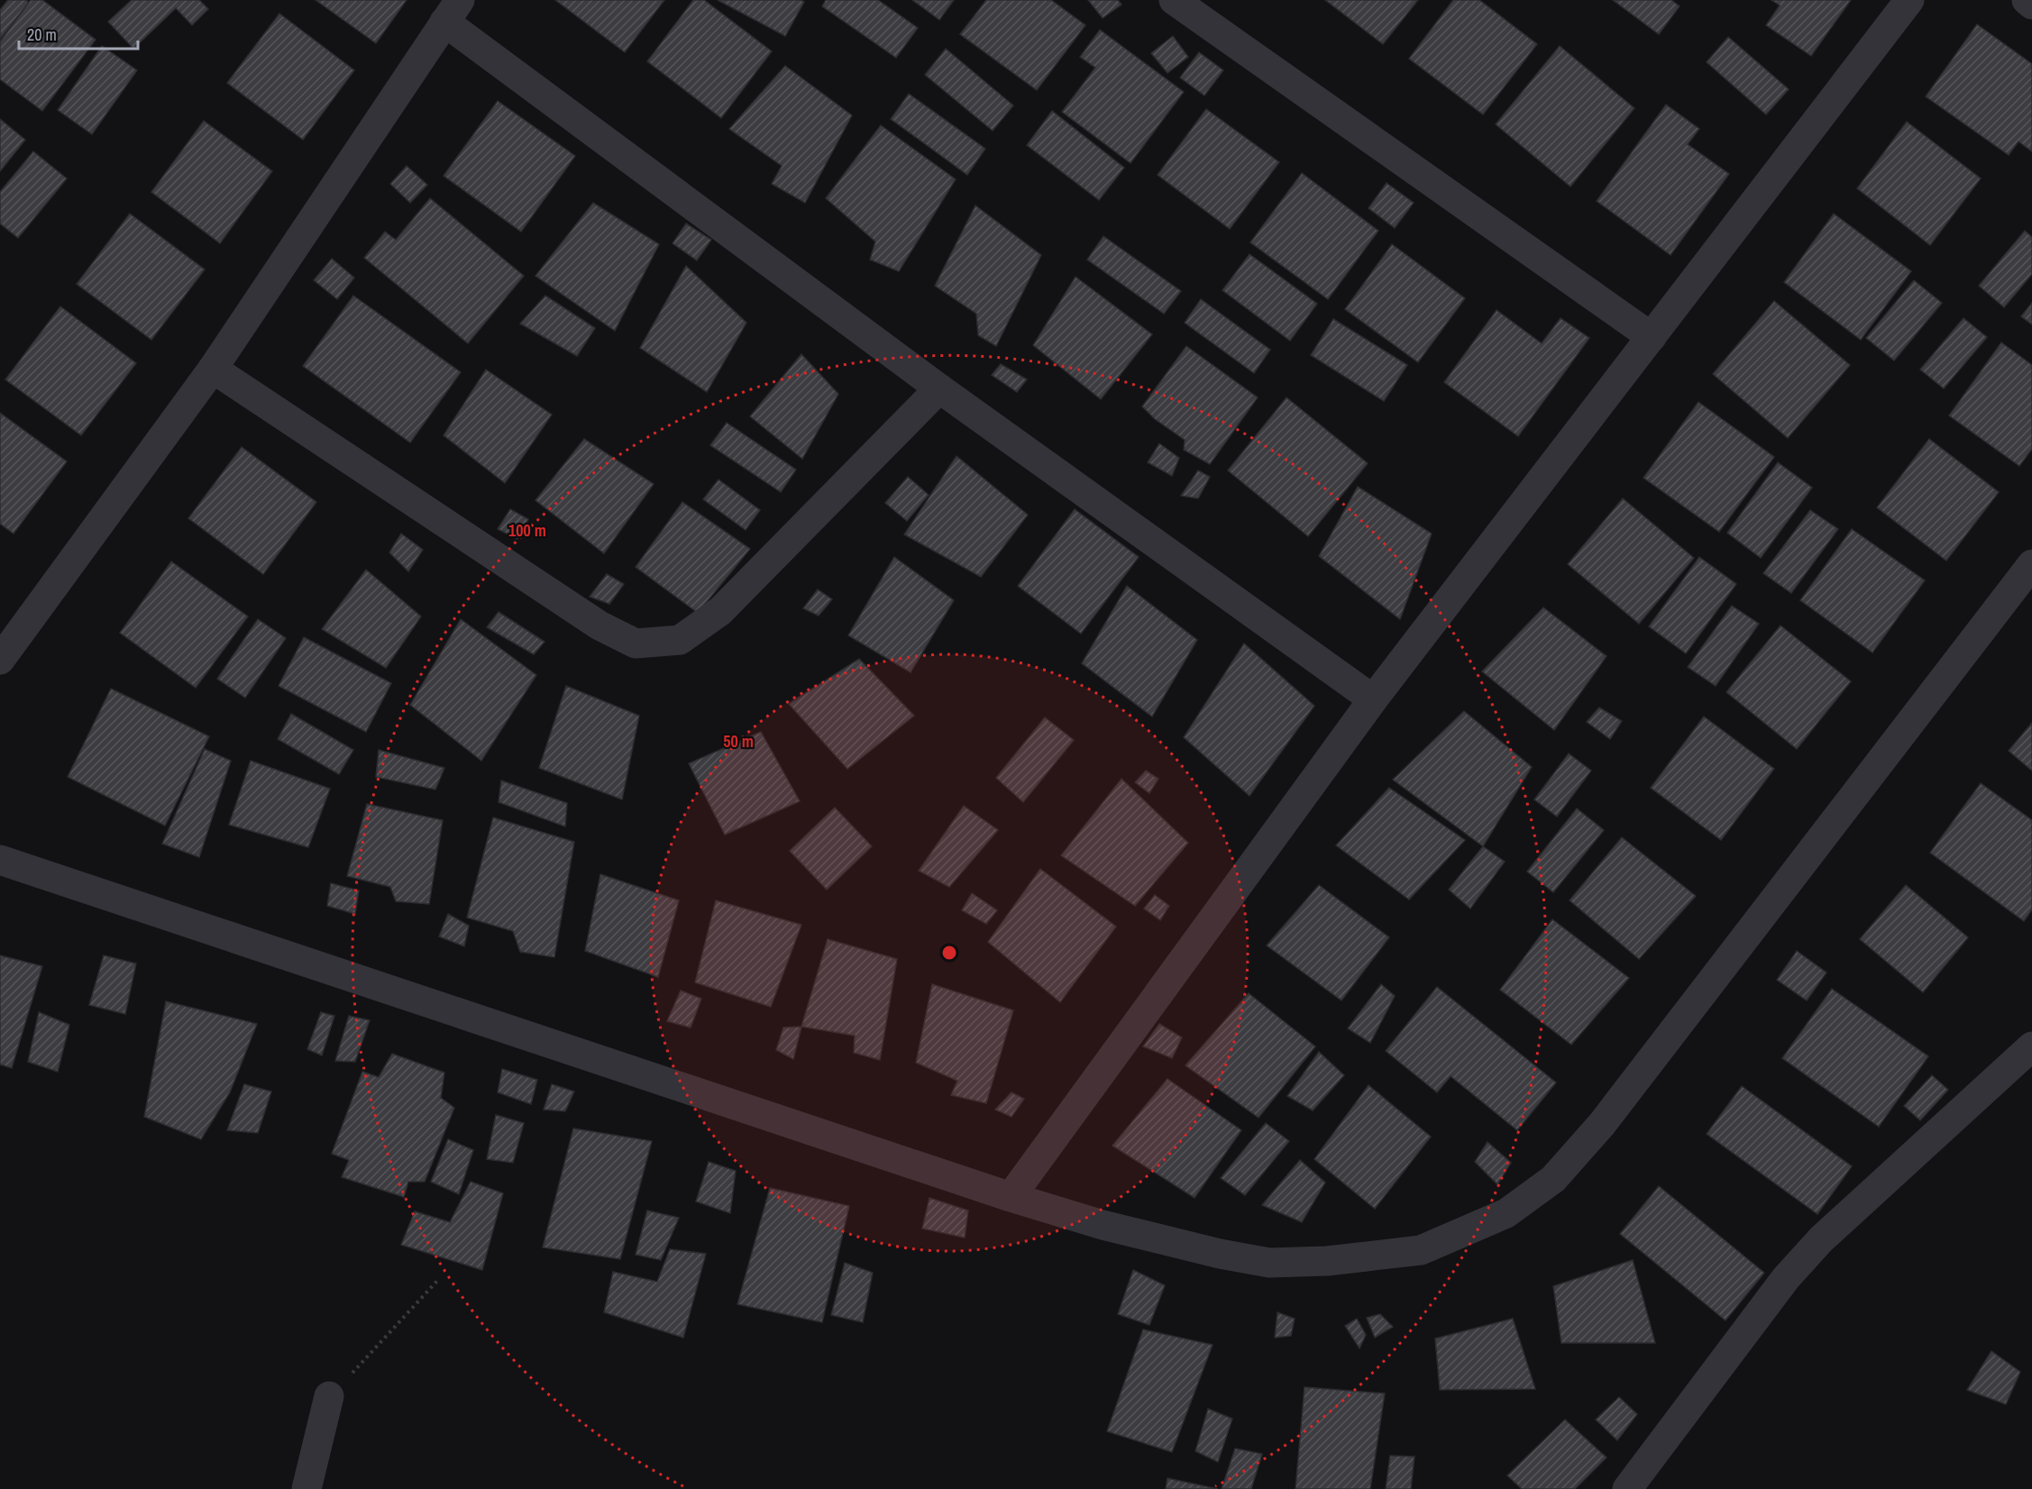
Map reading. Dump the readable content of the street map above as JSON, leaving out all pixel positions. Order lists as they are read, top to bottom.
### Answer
{
  "scale_bar": "20 m",
  "rings": ["100 m", "50 m"]
}
